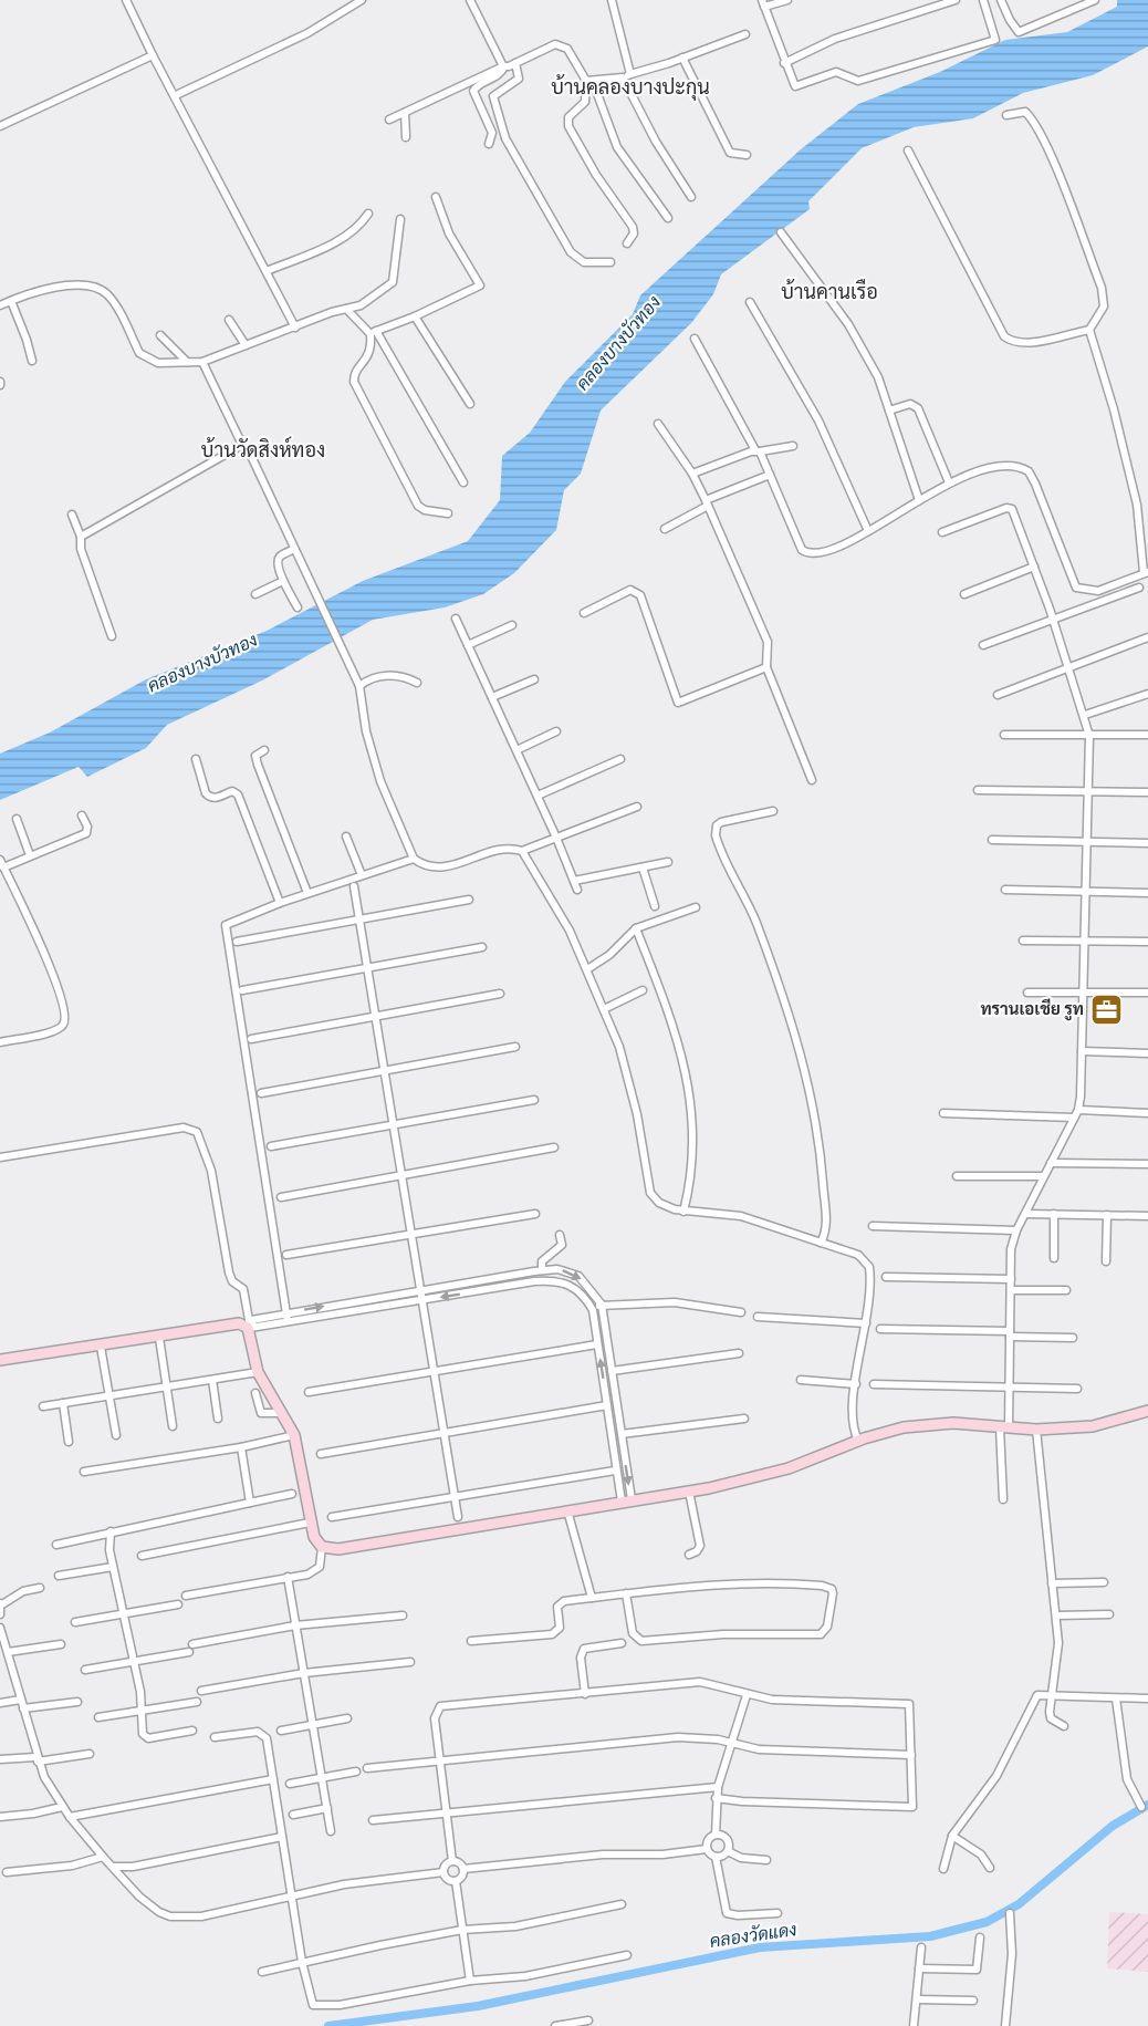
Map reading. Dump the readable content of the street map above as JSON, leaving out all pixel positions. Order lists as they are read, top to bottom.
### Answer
{
  "districts": ["บ้านคลองบางปะกุน", "บ้านคานเรือ", "บ้านวัดสิงห์ทอง"],
  "water": ["คลองบางบัวทอง", "คลองวัดแดง"],
  "places": {
    "office": ["ทรานเอเชีย รูท"]
  }
}
